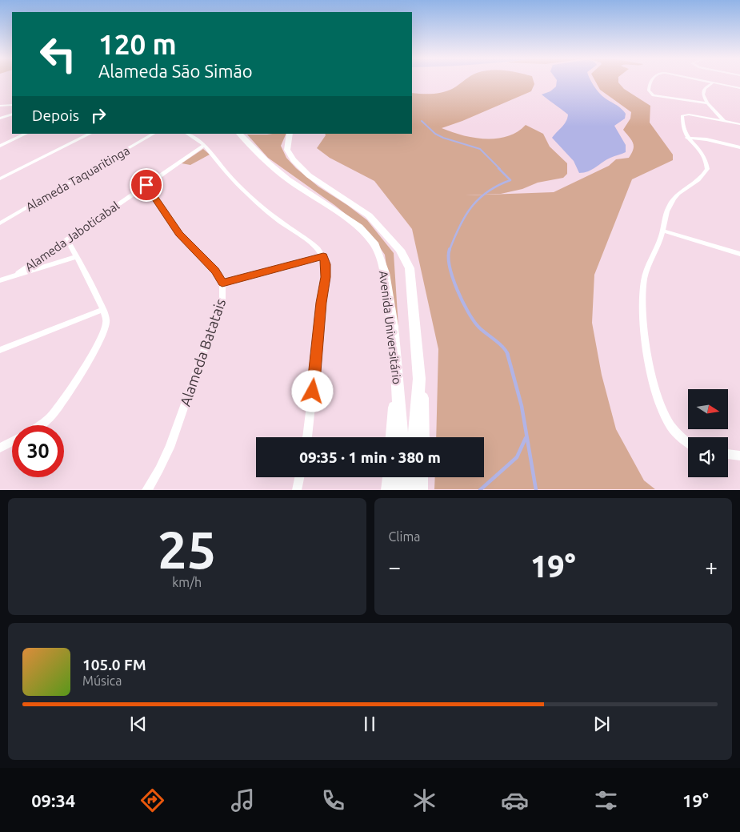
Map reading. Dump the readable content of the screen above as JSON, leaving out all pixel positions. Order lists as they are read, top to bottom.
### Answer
{
  "streets": {
    "main road": ["Avenida Universitário"],
    "street": ["Alameda Taquaritinga", "Alameda Jaboticabal", "Alameda Batatais"]
  },
  "crossings": [
    ["Alameda Jaboticabal", "Alameda Batatais"]
  ],
  "north": "right",
  "page": {
    "turn": ["120 m", "Alameda São Simão"],
    "then": "Depois",
    "limit": "30",
    "trip": "09:35 · 1 min · 380 m",
    "tile": [
      ["25", "km/h"],
      "Clima"
    ],
    "heat": ["−", "19°", "+"],
    "song": ["105.0 FM", "Música"],
    "tabs": ["09:34", "19°"]
  }
}
